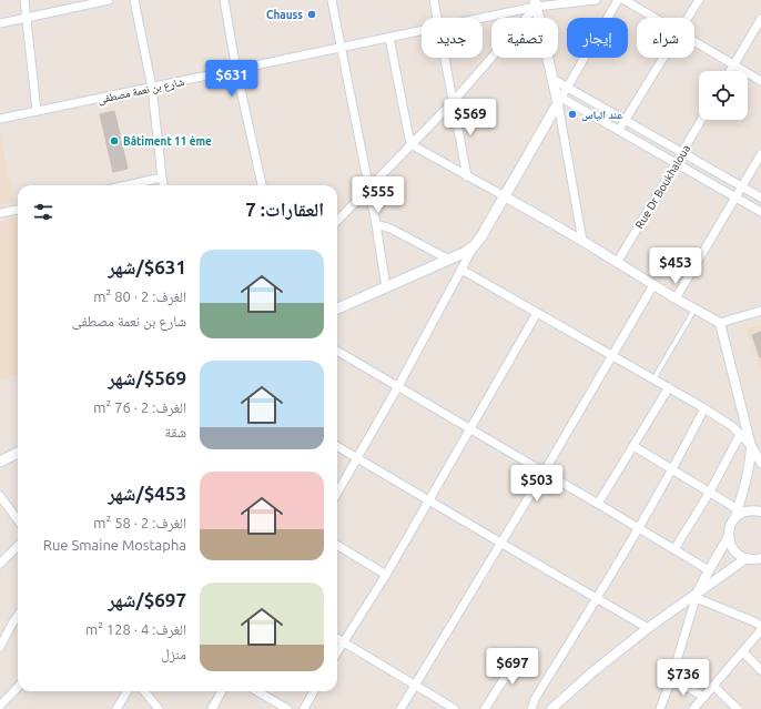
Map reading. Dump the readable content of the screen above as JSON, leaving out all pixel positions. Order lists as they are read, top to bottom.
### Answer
{
  "streets": {
    "street": ["شارع بن نعمة مصطفى", "Rue Dr Boukhaloua"]
  },
  "places": ["Chauss", "عند الياس", "Bâtiment 11 ème"],
  "page": {
    "chip": [
      "شراء",
      "إيجار",
      "تصفية",
      "جديد"
    ],
    "price": [
      "$631",
      "$569",
      "$555",
      "$453",
      "$503",
      "$697",
      "$736"
    ],
    "heading": "العقارات: 7",
    "list": [
      {
        "name": "$631/شهر",
        "note": "الغرف: 2 · 80 m² · شارع بن نعمة مصطفى"
      },
      {
        "name": "$569/شهر",
        "note": "الغرف: 2 · 76 m² · شقة"
      },
      {
        "name": "$453/شهر",
        "note": "الغرف: 2 · 58 m² · Rue Smaine Mostapha"
      },
      {
        "name": "$697/شهر",
        "note": "الغرف: 4 · 128 m² · منزل"
      }
    ]
  }
}
